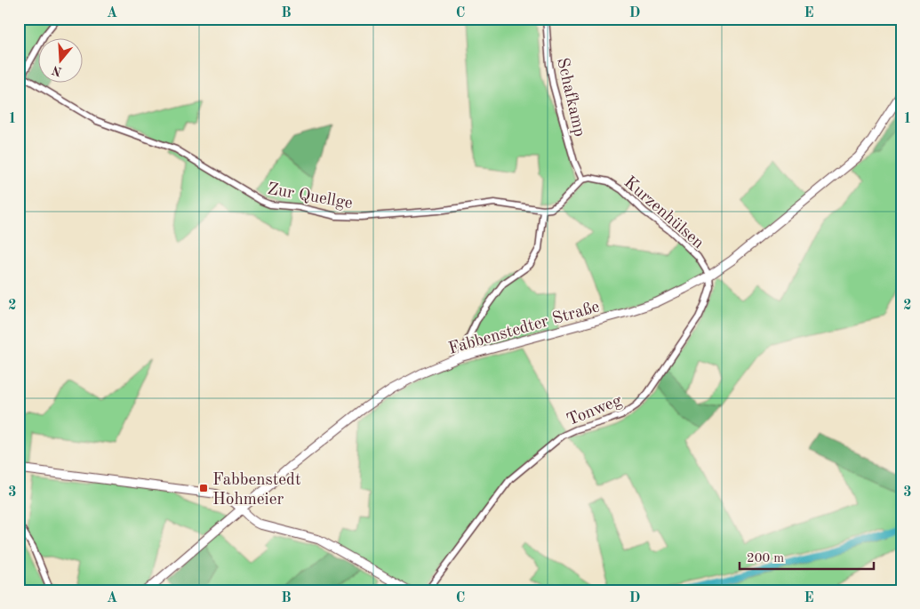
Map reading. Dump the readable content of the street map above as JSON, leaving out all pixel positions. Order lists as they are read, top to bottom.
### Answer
{
  "streets": {
    "street": [
      "Schafkamp",
      "Zur Quellge",
      "Kurzenhülsen",
      "Fabbenstedter Straße",
      "Tonweg"
    ]
  },
  "crossings": [
    ["Schafkamp", "Kurzenhülsen"],
    ["Kurzenhülsen", "Fabbenstedter Straße"],
    ["Kurzenhülsen", "Tonweg"],
    ["Fabbenstedter Straße", "Tonweg"]
  ],
  "places": {
    "transit": ["Fabbenstedt Hohmeier"]
  },
  "scale_bar": "200 m",
  "north": "bottom",
  "grid": {
    "columns": [
      "A",
      "B",
      "C",
      "D",
      "E"
    ],
    "rows": ["1", "2", "3"]
  }
}
